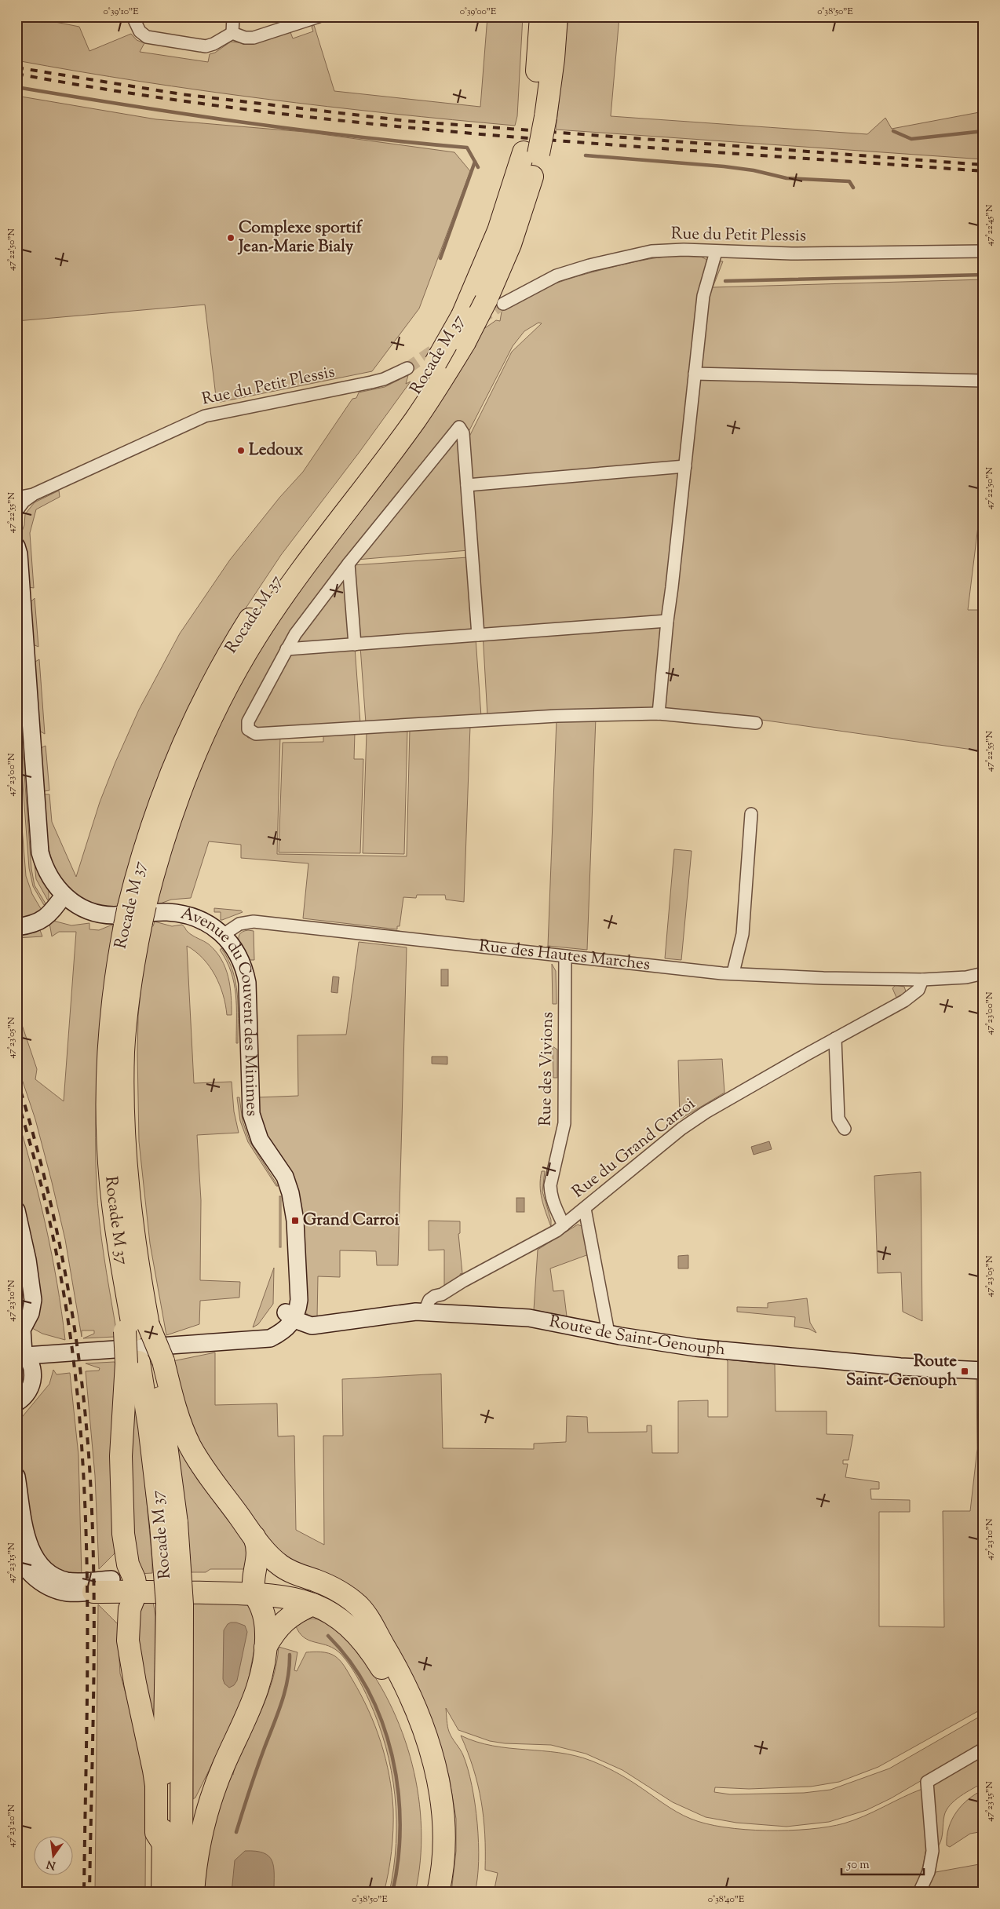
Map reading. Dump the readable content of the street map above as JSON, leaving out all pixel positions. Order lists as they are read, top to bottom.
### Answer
{
  "streets": {
    "highway": ["Rocade M 37"],
    "street": [
      "Rue du Petit Plessis",
      "Rue des Hautes Marches",
      "Avenue du Couvent des Minimes",
      "Rue des Vivions",
      "Rue du Grand Carroi",
      "Route de Saint-Genouph"
    ]
  },
  "crossings": [
    ["Rue du Petit Plessis", "Rocade M 37"],
    ["Rue des Hautes Marches", "Avenue du Couvent des Minimes"],
    ["Rue des Hautes Marches", "Rue des Vivions"],
    ["Rue des Hautes Marches", "Rue du Grand Carroi"],
    ["Avenue du Couvent des Minimes", "Route de Saint-Genouph"],
    ["Rue des Vivions", "Rue du Grand Carroi"],
    ["Rue du Grand Carroi", "Route de Saint-Genouph"]
  ],
  "places": {
    "other": ["Complexe sportif Jean-Marie Bialy", "Ledoux"],
    "transit": ["Grand Carroi", "Route Saint-Genouph"]
  },
  "scale_bar": "50 m",
  "north": "bottom",
  "coordinates": [
    "0°39'10\"E",
    "0°39'00\"E",
    "0°38'50\"E",
    "47°22'45\"N",
    "47°22'50\"N",
    "47°22'55\"N",
    "47°23'00\"N",
    "47°23'05\"N",
    "47°23'10\"N",
    "47°23'15\"N",
    "47°23'20\"N",
    "0°38'40\"E"
  ]
}
